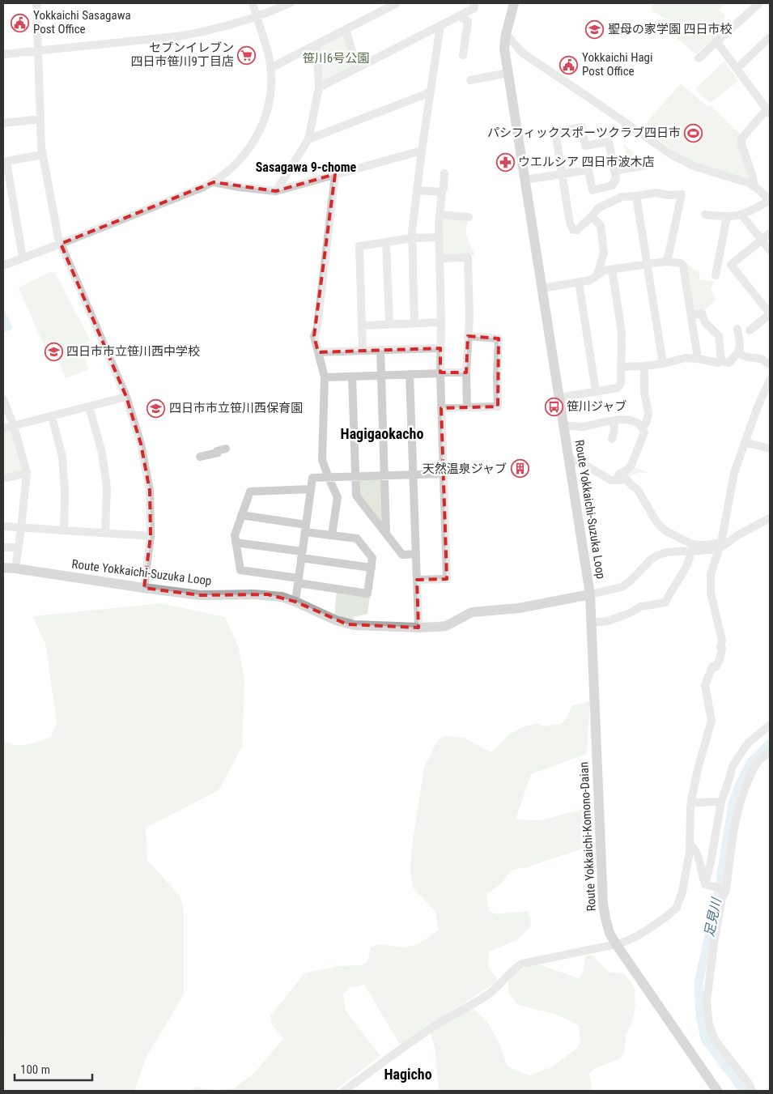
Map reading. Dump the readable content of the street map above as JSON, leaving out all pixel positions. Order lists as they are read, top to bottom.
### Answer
{
  "streets": {
    "main road": ["Route Yokkaichi-Suzuka Loop", "Route Yokkaichi-Komono-Daian"]
  },
  "crossings": [
    ["Route Yokkaichi-Suzuka Loop", "Route Yokkaichi-Komono-Daian"]
  ],
  "districts": ["Sasagawa 9-chome", "Hagigaokacho", "Hagicho"],
  "water": ["足見川"],
  "parks": ["笹川6号公園"],
  "places": {
    "public building": ["Yokkaichi Sasagawa Post Office", "Yokkaichi Hagi Post Office"],
    "school or university": ["聖母の家学園 四日市校", "四日市市立笹川西中学校", "四日市市立笹川西保育園"],
    "supermarket": ["セブンイレブン 四日市笹川9丁目店"],
    "sports": ["パシフィックスポーツクラブ四日市"],
    "pharmacy": ["ウエルシア 四日市波木店"],
    "bus stop": ["笹川ジャブ"],
    "building": ["天然温泉ジャブ"]
  },
  "scale_bar": "100 m"
}
